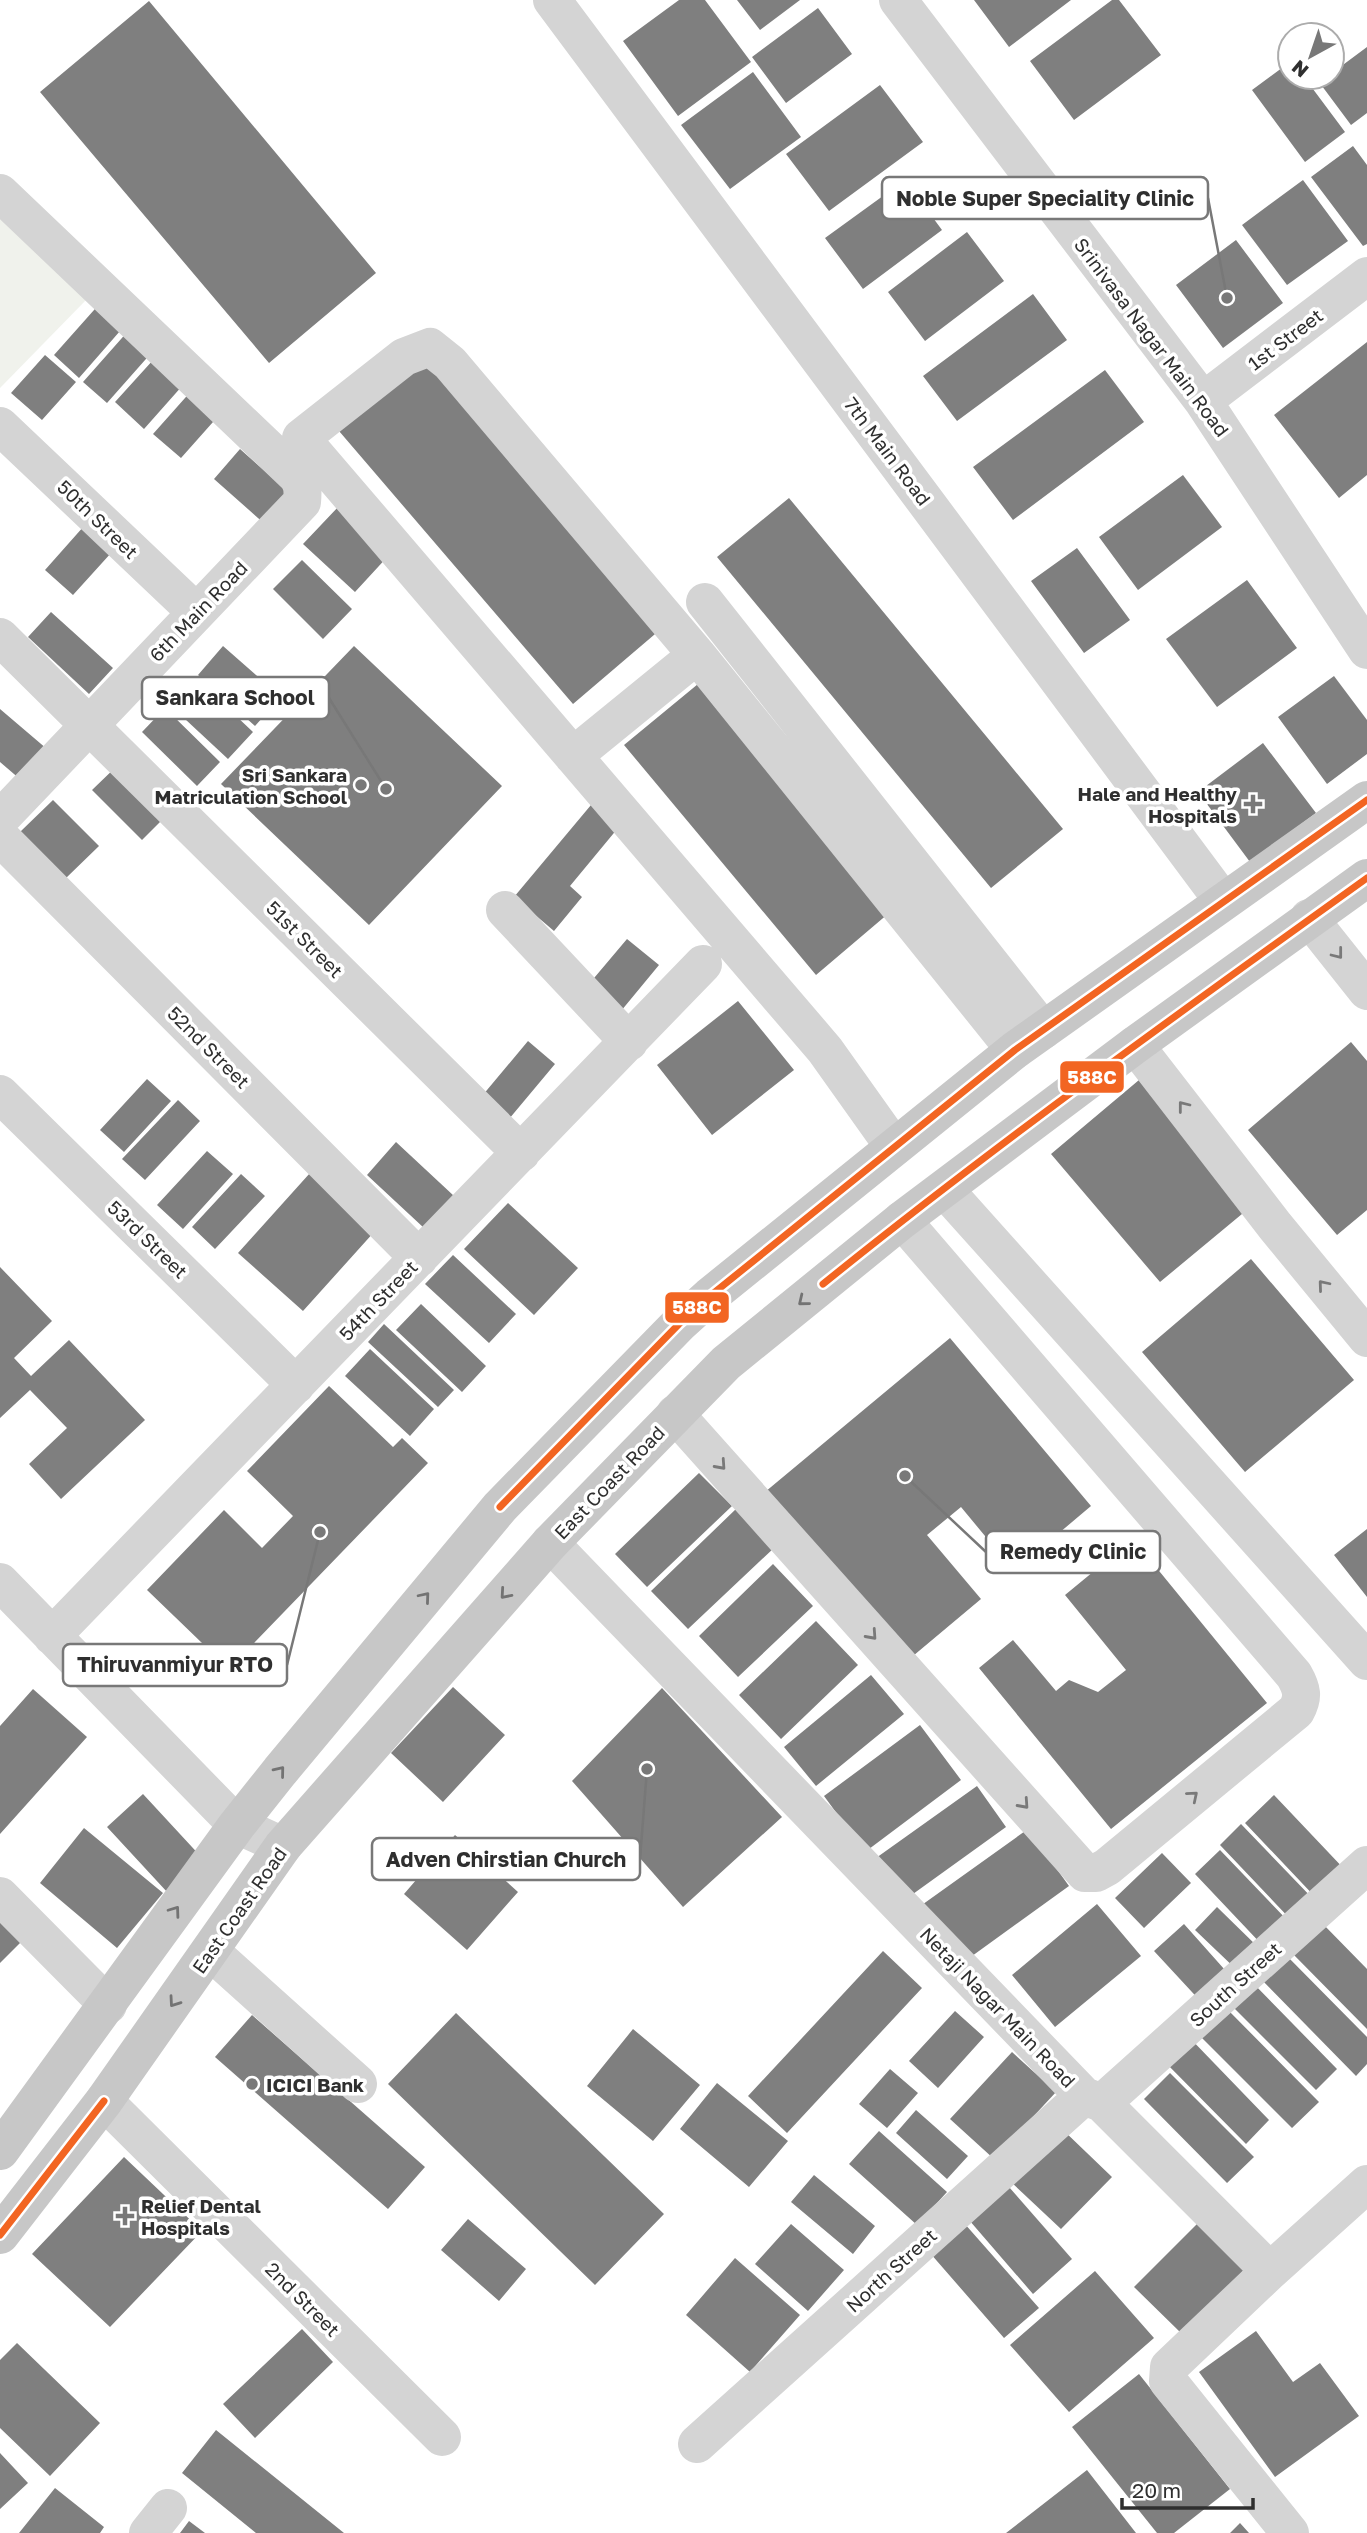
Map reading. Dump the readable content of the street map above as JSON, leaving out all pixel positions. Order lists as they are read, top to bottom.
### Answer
{
  "streets": {
    "main road": ["East Coast Road"],
    "street": [
      "Srinivasa Nagar Main Road",
      "1st Street",
      "7th Main Road",
      "50th Street",
      "6th Main Road",
      "51st Street",
      "52nd Street",
      "53rd Street",
      "54th Street",
      "South Street",
      "Netaji Nagar Main Road",
      "North Street",
      "2nd Street"
    ]
  },
  "crossings": [
    ["Srinivasa Nagar Main Road", "1st Street"],
    ["50th Street", "6th Main Road"],
    ["6th Main Road", "51st Street"],
    ["51st Street", "54th Street"],
    ["52nd Street", "54th Street"],
    ["53rd Street", "54th Street"],
    ["East Coast Road", "Netaji Nagar Main Road"],
    ["East Coast Road", "2nd Street"],
    ["South Street", "Netaji Nagar Main Road"],
    ["South Street", "North Street"],
    ["Netaji Nagar Main Road", "North Street"]
  ],
  "places": {
    "other": [
      "Noble Super Speciality Clinic",
      "Sri Sankara Matriculation School",
      "Sankara School",
      "Remedy Clinic",
      "Thiruvanmiyur RTO",
      "Adven Chirstian Church",
      "ICICI Bank"
    ],
    "health": ["Hale and Healthy Hospitals", "Relief Dental Hospitals"]
  },
  "lines": ["transit line 588C"],
  "scale_bar": "20 m",
  "north": "bottom left"
}
